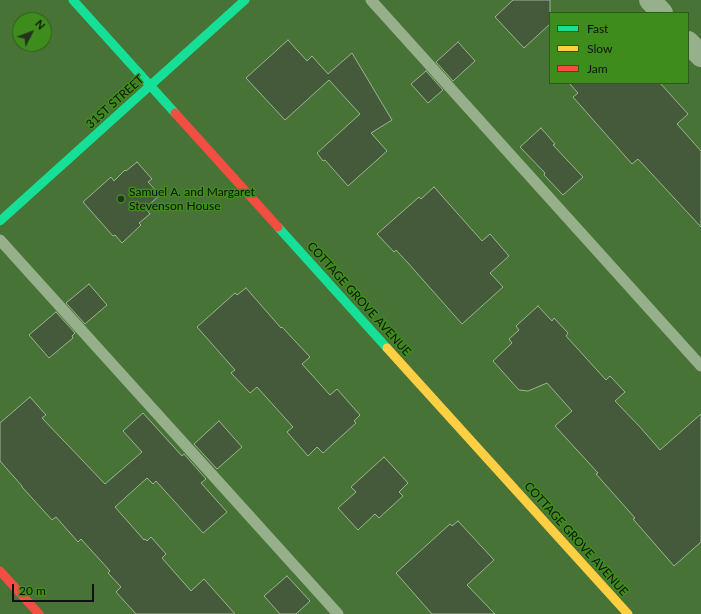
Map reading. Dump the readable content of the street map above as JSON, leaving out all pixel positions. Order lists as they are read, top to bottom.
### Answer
{
  "streets": {
    "street": ["31ST STREET", "COTTAGE GROVE AVENUE"]
  },
  "crossings": [
    ["31ST STREET", "COTTAGE GROVE AVENUE"]
  ],
  "places": ["Samuel A. and Margaret Stevenson House"],
  "legend": ["Fast", "Slow", "Jam"],
  "scale_bar": "20 m",
  "north": "top right"
}
